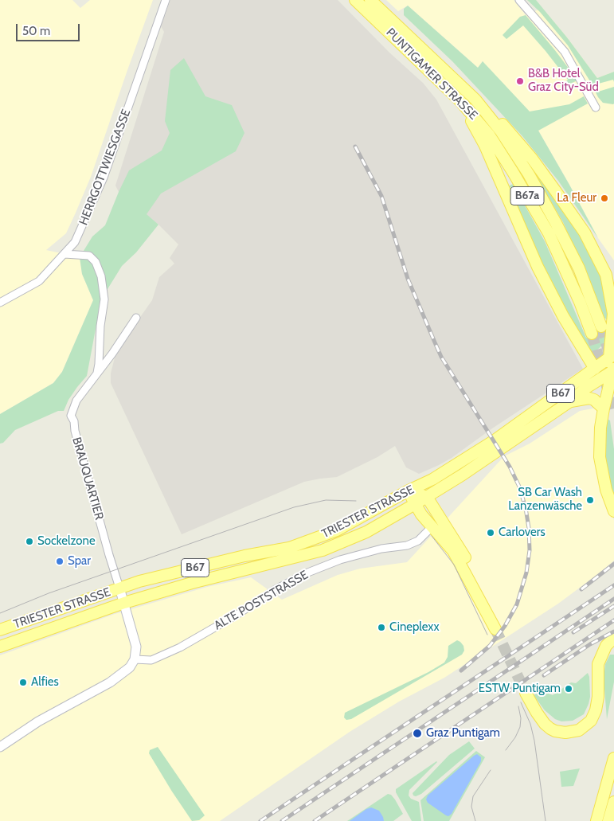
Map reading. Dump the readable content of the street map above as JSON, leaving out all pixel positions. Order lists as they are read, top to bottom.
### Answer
{
  "streets": {
    "main road": [
      "PUNTIGAMER STRASSE",
      "B67a",
      "B67",
      "TRIESTER STRASSE"
    ],
    "street": ["HERRGOTTWIESGASSE", "BRAUQUARTIER", "ALTE POSTSTRASSE"]
  },
  "crossings": [
    ["HERRGOTTWIESGASSE", "BRAUQUARTIER"],
    ["BRAUQUARTIER", "TRIESTER STRASSE"]
  ],
  "places": [
    "B&B Hotel Graz City-Süd",
    "La Fleur",
    "SB Car Wash Lanzenwäsche",
    "Carlovers",
    "Sockelzone",
    "Spar",
    "Cineplexx",
    "Alfies",
    "ESTW Puntigam",
    "Graz Puntigam"
  ],
  "scale_bar": "50 m"
}
